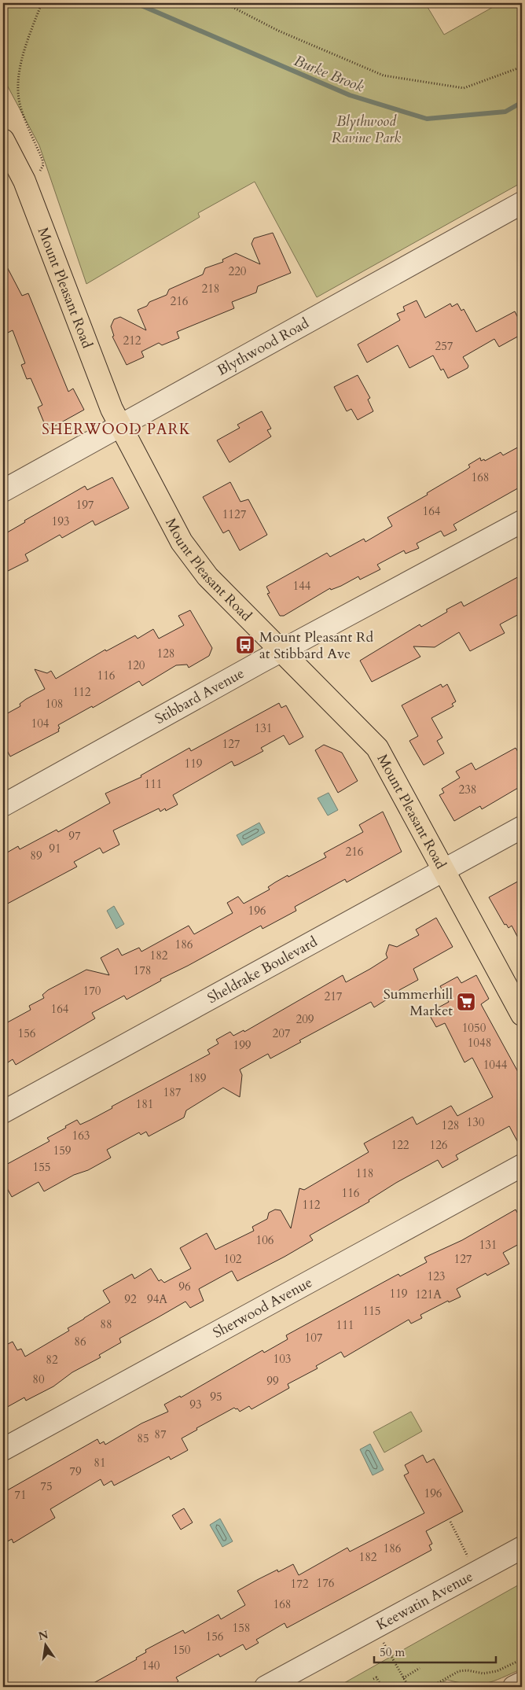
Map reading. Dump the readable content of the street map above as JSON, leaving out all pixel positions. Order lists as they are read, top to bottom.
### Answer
{
  "streets": {
    "main road": ["Mount Pleasant Road"],
    "street": [
      "Blythwood Road",
      "Stibbard Avenue",
      "Sheldrake Boulevard",
      "Sherwood Avenue",
      "Keewatin Avenue"
    ]
  },
  "crossings": [
    ["Mount Pleasant Road", "Blythwood Road"],
    ["Mount Pleasant Road", "Stibbard Avenue"],
    ["Mount Pleasant Road", "Sheldrake Boulevard"]
  ],
  "districts": ["SHERWOOD PARK"],
  "water": ["Burke Brook"],
  "parks": ["Blythwood Ravine Park"],
  "places": {
    "bus stop": ["Mount Pleasant Rd at Stibbard Ave"],
    "supermarket": ["Summerhill Market"]
  },
  "house_numbers": [
    "220",
    "218",
    "216",
    "212",
    "257",
    "168",
    "197",
    "164",
    "1127",
    "193",
    "144",
    "128",
    "120",
    "116",
    "112",
    "108",
    "104",
    "131",
    "127",
    "119",
    "111",
    "238",
    "97",
    "91",
    "216",
    "89",
    "196",
    "186",
    "182",
    "178",
    "170",
    "217",
    "164",
    "209",
    "1050",
    "156",
    "207",
    "1048",
    "199",
    "1044",
    "189",
    "187",
    "181",
    "130",
    "128",
    "163",
    "122",
    "126",
    "159",
    "155",
    "118",
    "116",
    "112",
    "106",
    "131",
    "102",
    "127",
    "123",
    "96",
    "119",
    "121A",
    "92",
    "94A",
    "115",
    "88",
    "111",
    "107",
    "86",
    "103",
    "82",
    "80",
    "99",
    "95",
    "93",
    "87",
    "85",
    "81",
    "79",
    "75",
    "196",
    "71",
    "186",
    "182",
    "176",
    "172",
    "168",
    "158",
    "156",
    "150",
    "140"
  ],
  "scale_bar": "50 m",
  "north": "top"
}
